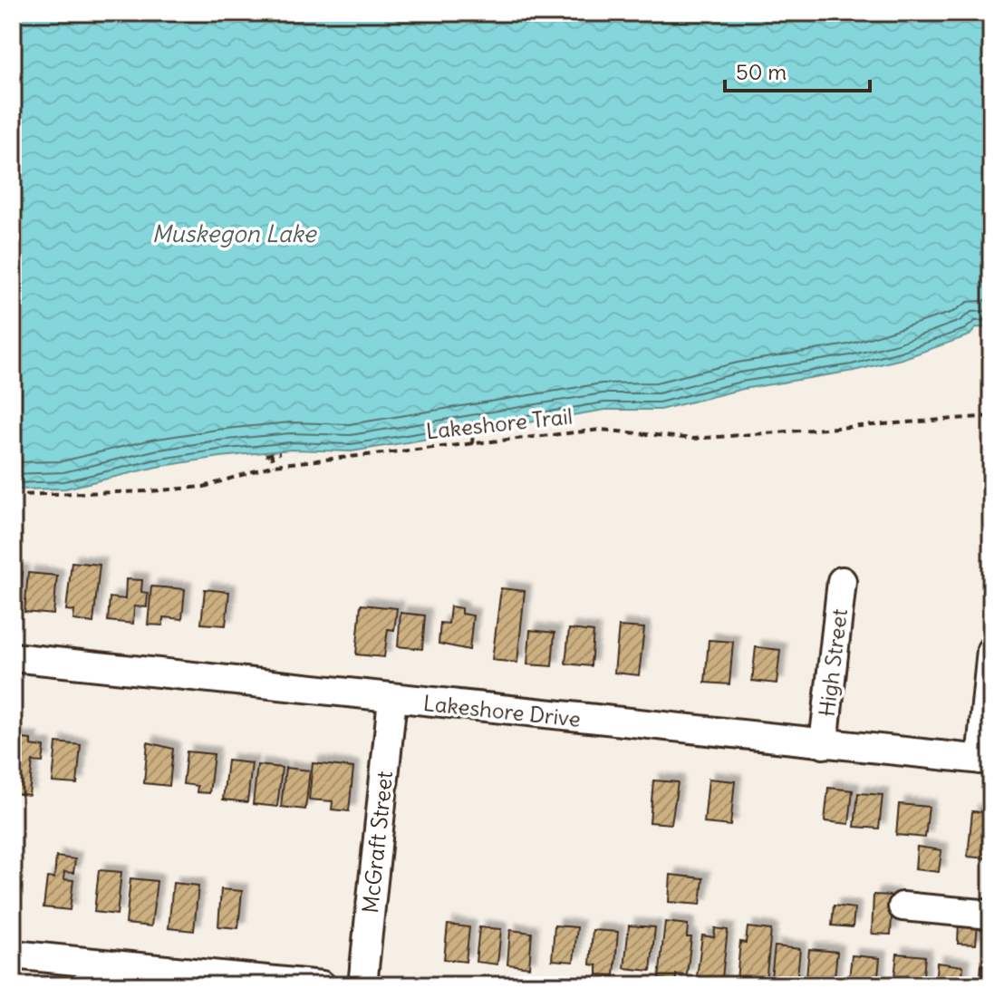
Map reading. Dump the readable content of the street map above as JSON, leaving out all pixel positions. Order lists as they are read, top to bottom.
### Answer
{
  "streets": {
    "street": ["High Street", "Lakeshore Drive", "McGraft Street"],
    "path": ["Lakeshore Trail"]
  },
  "crossings": [
    ["High Street", "Lakeshore Drive"],
    ["Lakeshore Drive", "McGraft Street"]
  ],
  "water": ["Muskegon Lake"],
  "scale_bar": "50 m"
}
